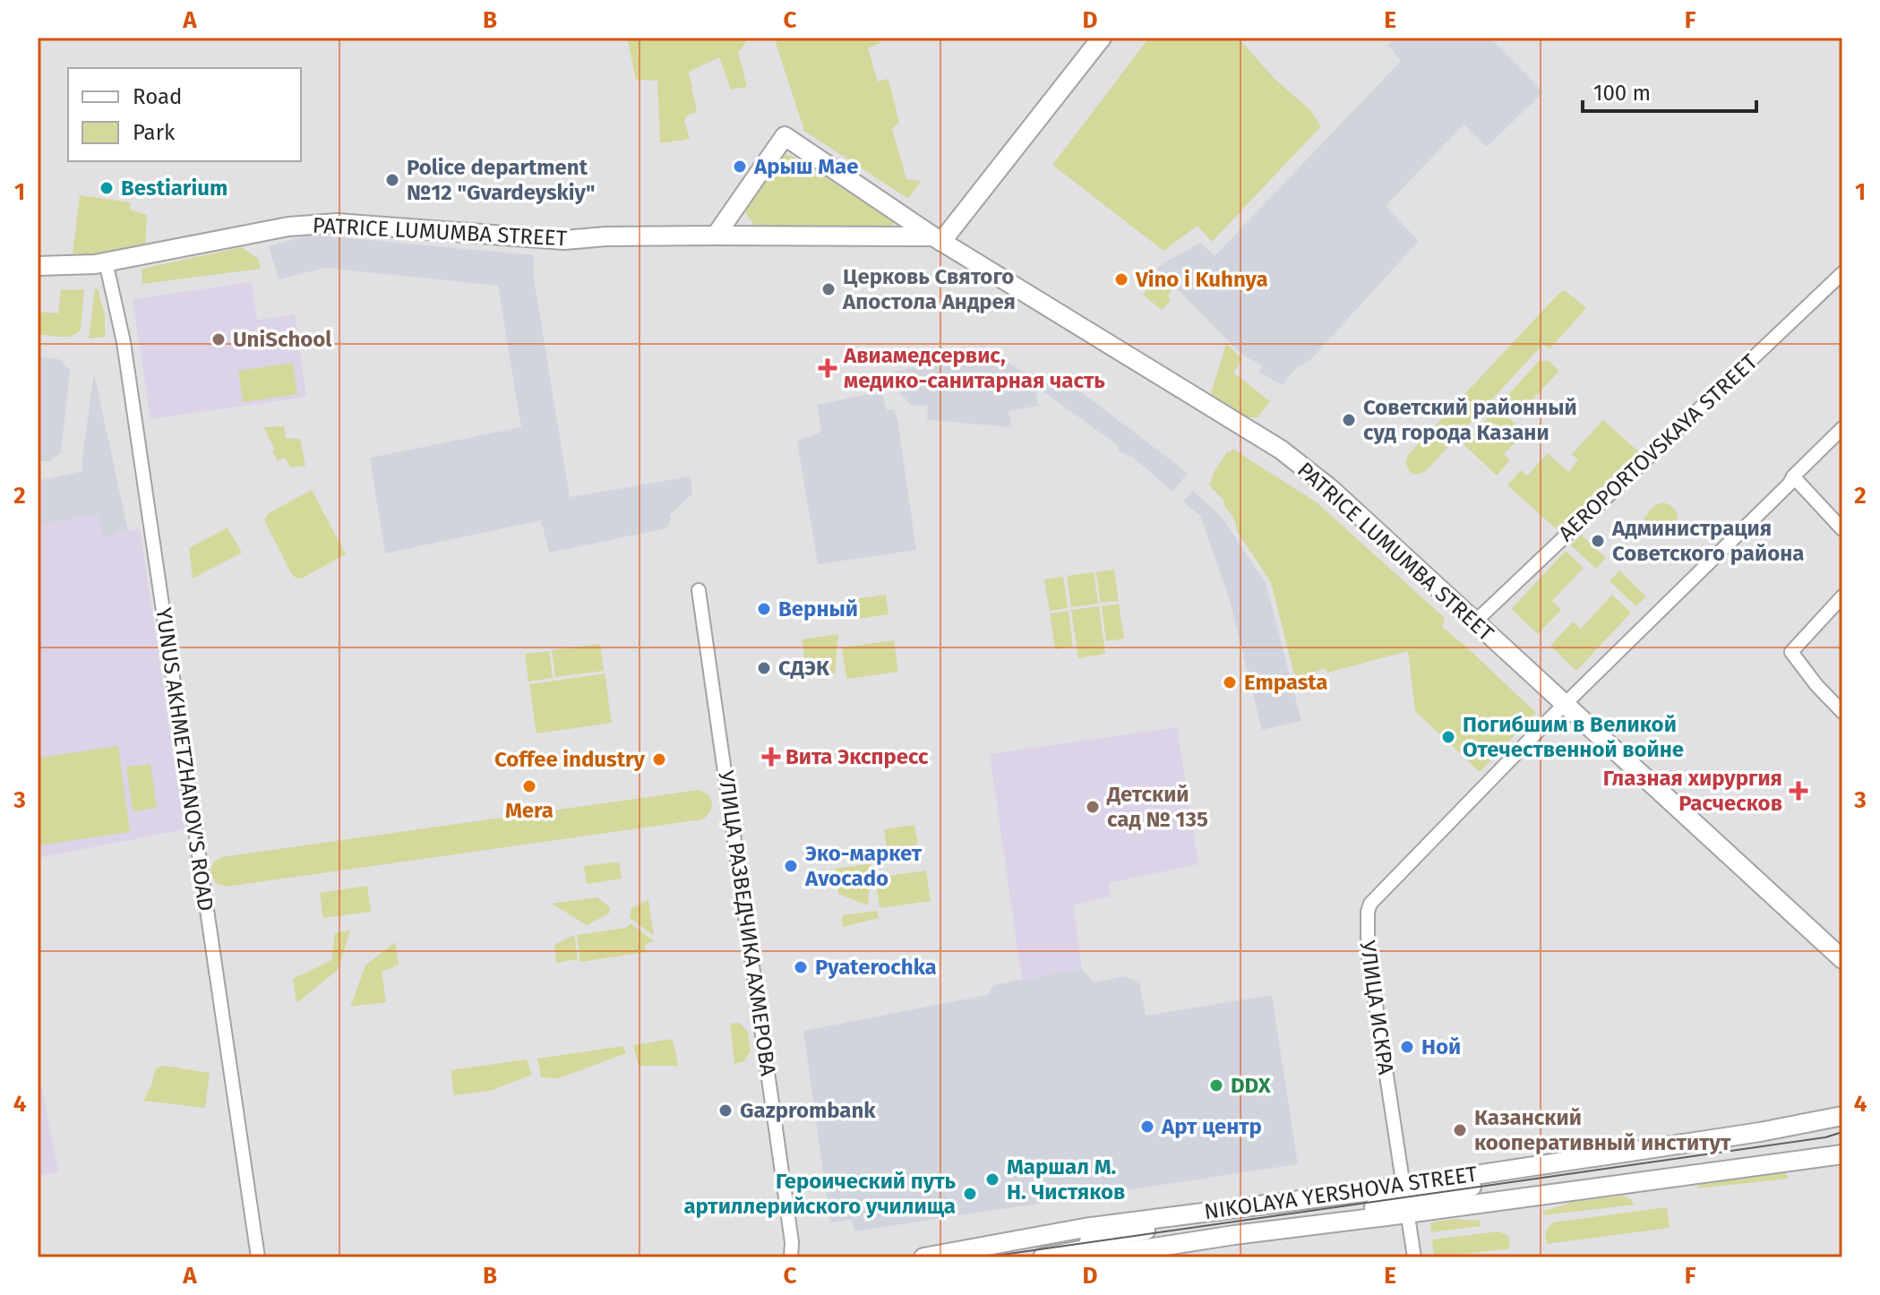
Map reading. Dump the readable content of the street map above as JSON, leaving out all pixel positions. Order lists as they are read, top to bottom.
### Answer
{
  "streets": {
    "main road": ["PATRICE LUMUMBA STREET", "NIKOLAYA YERSHOVA STREET"],
    "street": [
      "AEROPORTOVSKAYA STREET",
      "YUNUS AKHMETZHANOV'S ROAD",
      "УЛИЦА РАЗВЕДЧИКА АХМЕРОВА",
      "УЛИЦА ИСКРА"
    ]
  },
  "crossings": [
    ["PATRICE LUMUMBA STREET", "AEROPORTOVSKAYA STREET"],
    ["PATRICE LUMUMBA STREET", "YUNUS AKHMETZHANOV'S ROAD"],
    ["PATRICE LUMUMBA STREET", "УЛИЦА ИСКРА"],
    ["УЛИЦА ИСКРА", "NIKOLAYA YERSHOVA STREET"]
  ],
  "places": {
    "other": [
      "Арыш Мае",
      "Police department №12 \"Gvardeyskiy\"",
      "Bestiarium",
      "Vino i Kuhnya",
      "Церковь Святого Апостола Андрея",
      "UniSchool",
      "Советский районный суд города Казани",
      "Администрация Советского района",
      "Верный",
      "СДЭК",
      "Empasta",
      "Погибшим в Великой Отечественной войне",
      "Coffee industry",
      "Mera",
      "Детский сад № 135",
      "Эко-маркет Avocado",
      "Pyaterochka",
      "Ной",
      "DDX",
      "Gazprombank",
      "Арт центр",
      "Казанский кооперативный институт",
      "Маршал М. Н. Чистяков",
      "Героический путь артиллерийского училища"
    ],
    "health": ["Авиамедсервис, медико-санитарная часть", "Вита Экспресс", "Глазная хирургия Расческов"]
  },
  "legend": ["Road", "Park"],
  "scale_bar": "100 m",
  "grid": {
    "columns": [
      "A",
      "B",
      "C",
      "D",
      "E",
      "F"
    ],
    "rows": [
      "1",
      "2",
      "3",
      "4"
    ]
  }
}
